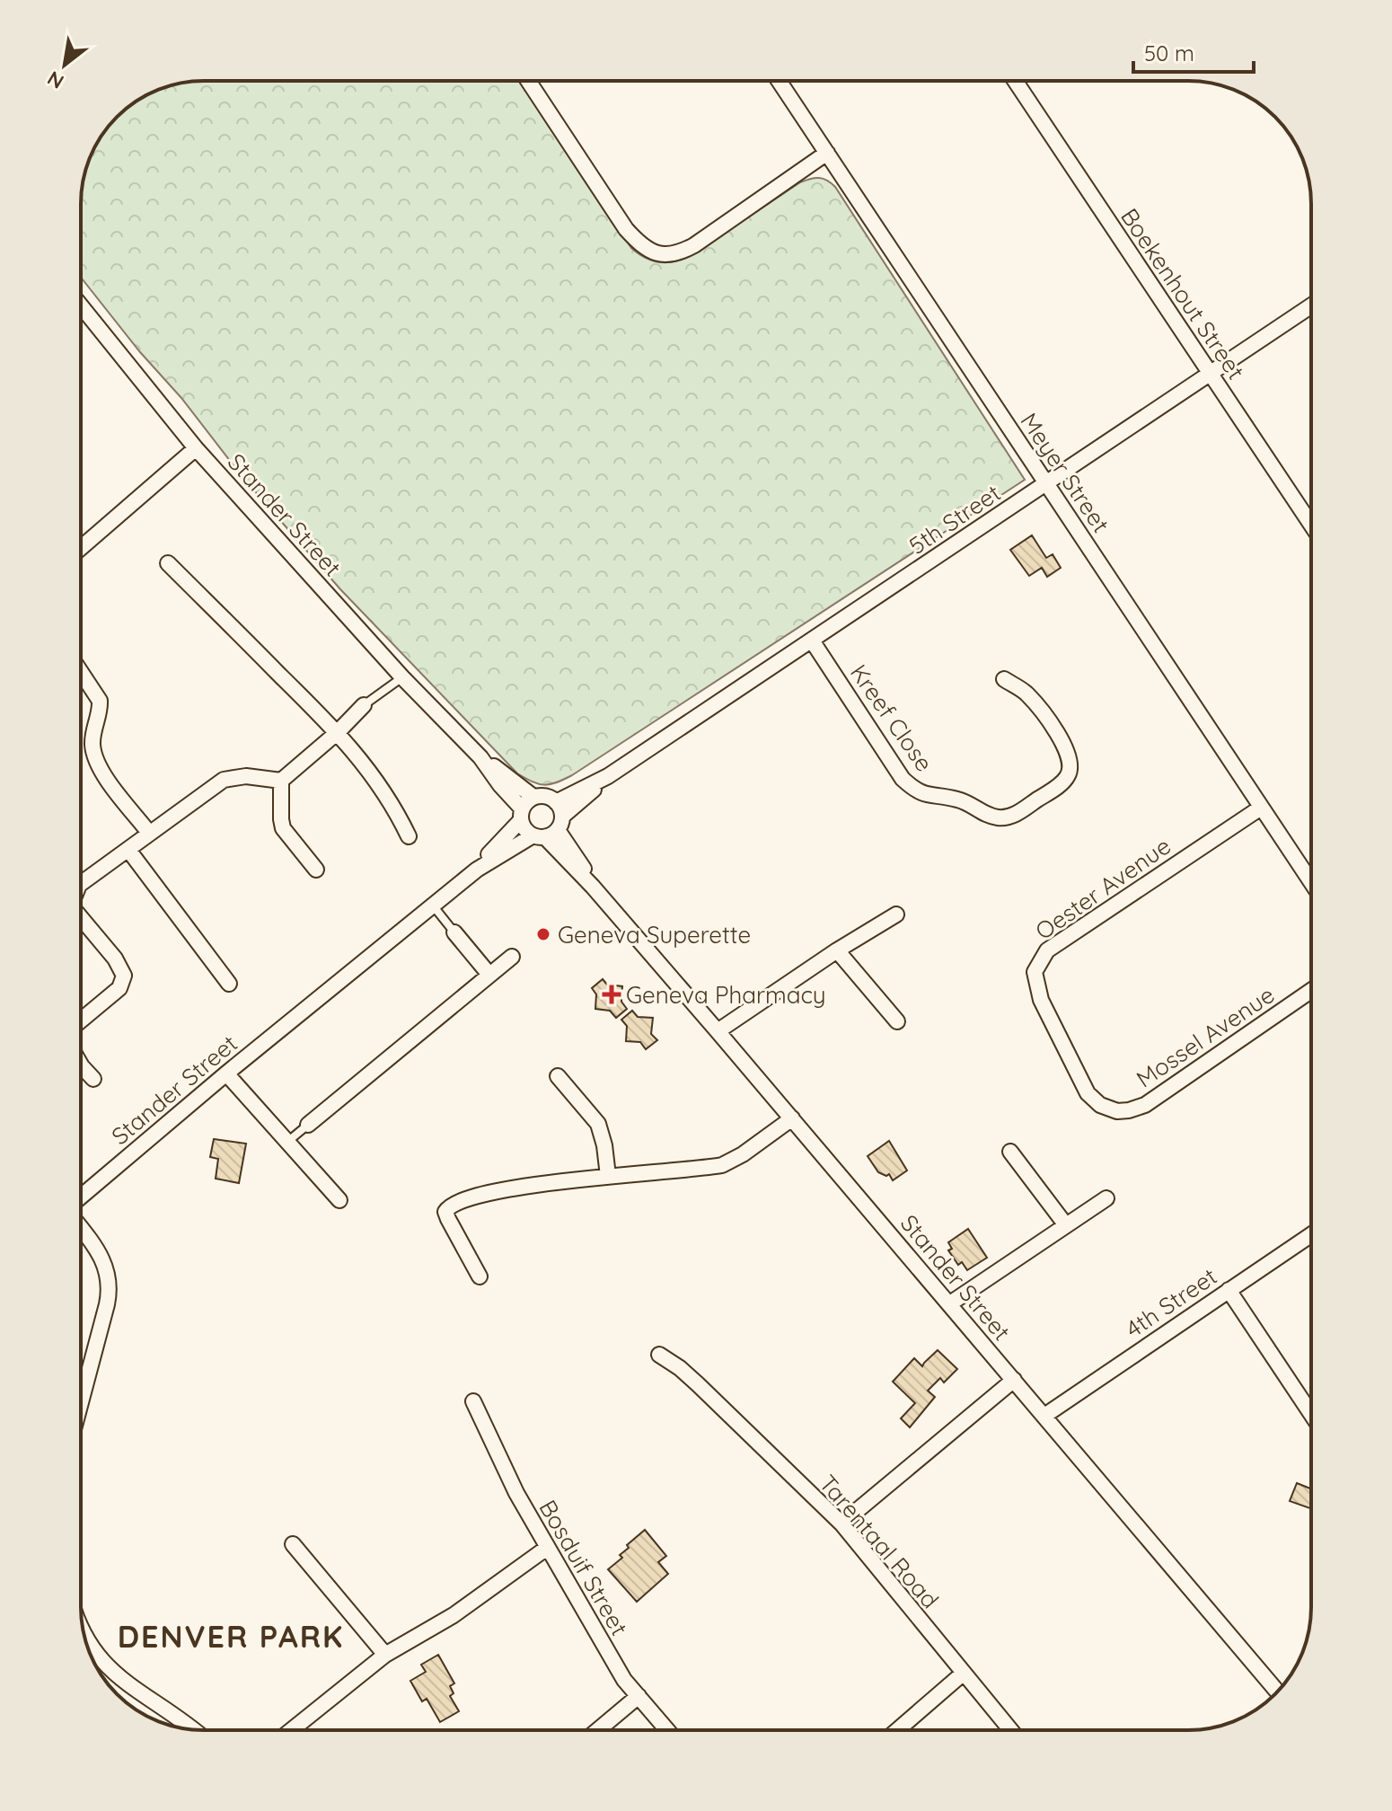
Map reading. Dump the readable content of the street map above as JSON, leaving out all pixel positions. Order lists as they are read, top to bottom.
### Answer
{
  "streets": {
    "street": [
      "Boekenhout Street",
      "Meyer Street",
      "Stander Street",
      "5th Street",
      "Kreef Close",
      "Oester Avenue",
      "Mossel Avenue",
      "4th Street",
      "Tarentaal Road",
      "Bosduif Street"
    ]
  },
  "crossings": [
    ["Boekenhout Street", "5th Street"],
    ["Meyer Street", "5th Street"],
    ["Meyer Street", "Oester Avenue"],
    ["Stander Street", "5th Street"],
    ["Stander Street", "4th Street"],
    ["5th Street", "Kreef Close"],
    ["Oester Avenue", "Mossel Avenue"]
  ],
  "districts": ["DENVER PARK"],
  "places": {
    "other": ["Geneva Superette"],
    "health": ["Geneva Pharmacy"]
  },
  "scale_bar": "50 m",
  "north": "bottom left"
}
